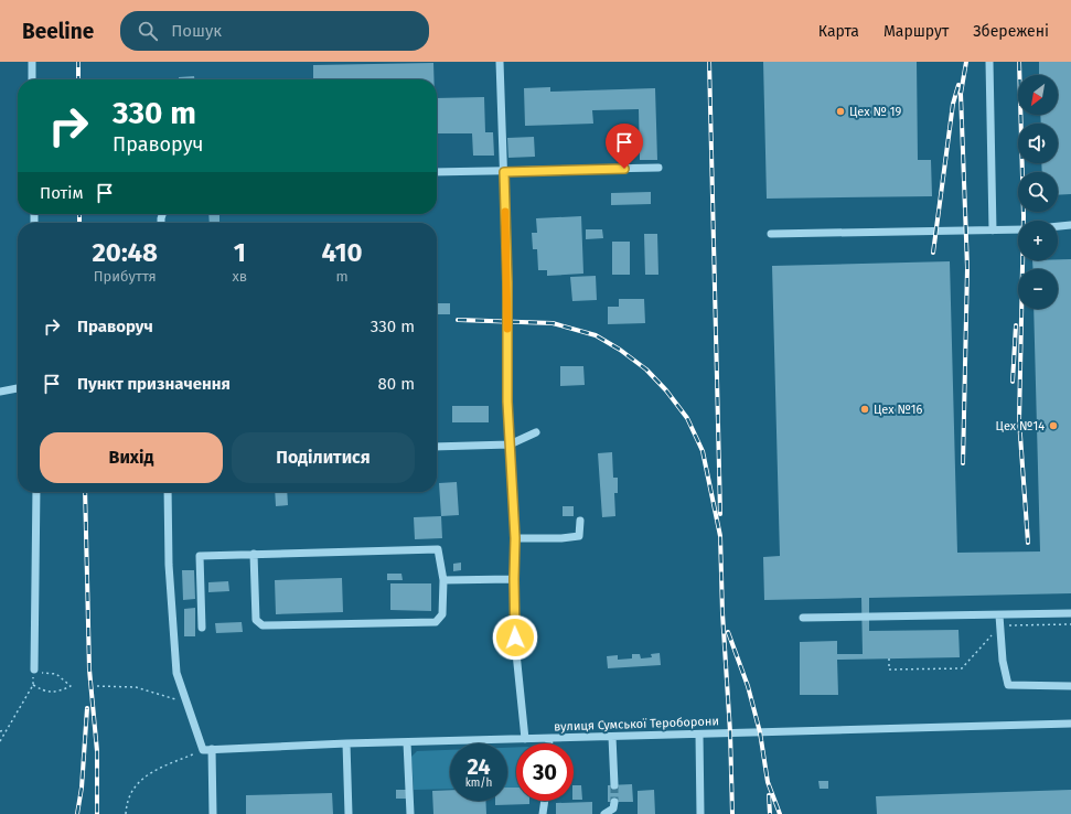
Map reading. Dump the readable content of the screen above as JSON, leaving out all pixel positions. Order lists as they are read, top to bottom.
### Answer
{
  "streets": {
    "street": ["вулиця Сумської Тероборони"]
  },
  "places": ["Цех № 19", "Цех №16", "Цех №14"],
  "north": "bottom left",
  "page": {
    "header": "Beeline",
    "search": "Пошук",
    "nav": ["Карта", "Маршрут", "Збережені"],
    "map_buttons": ["+", "−"],
    "turn": ["330 m", "Праворуч"],
    "then": "Потім",
    "eta": [
      "20:48",
      "Прибуття",
      "1",
      "хв",
      "410",
      "m"
    ],
    "list": [
      {
        "name": "Праворуч",
        "value": "330 m"
      },
      {
        "name": "Пункт призначення",
        "value": "80 m"
      }
    ],
    "buttons": ["Вихід", "Поділитися"],
    "speed": "24 km/h",
    "limit": "30"
  }
}
